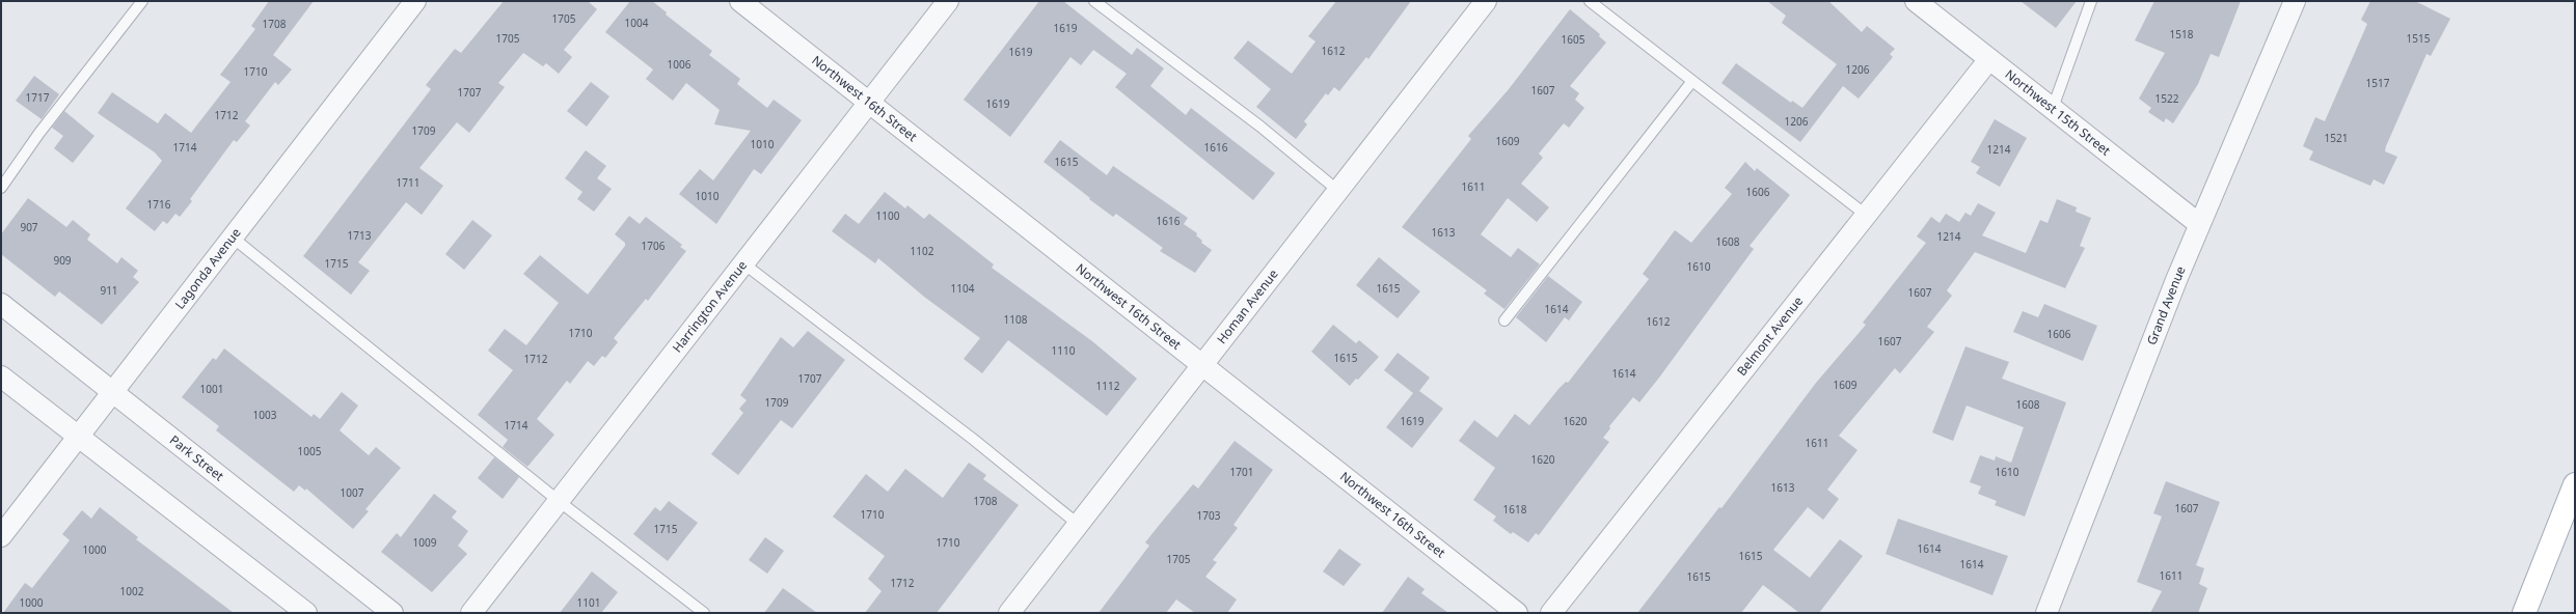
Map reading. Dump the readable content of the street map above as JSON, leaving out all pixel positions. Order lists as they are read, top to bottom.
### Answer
{
  "streets": {
    "street": [
      "Northwest 16th Street",
      "Northwest 15th Street",
      "Lagonda Avenue",
      "Grand Avenue",
      "Harrington Avenue",
      "Homan Avenue",
      "Belmont Avenue",
      "Park Street"
    ]
  },
  "crossings": [
    ["Northwest 16th Street", "Harrington Avenue"],
    ["Northwest 16th Street", "Homan Avenue"],
    ["Northwest 15th Street", "Grand Avenue"],
    ["Northwest 15th Street", "Belmont Avenue"],
    ["Lagonda Avenue", "Park Street"]
  ],
  "house_numbers": [
    "1705",
    "1004",
    "1708",
    "1619",
    "1518",
    "1705",
    "1515",
    "1605",
    "1612",
    "1619",
    "1006",
    "1206",
    "1710",
    "1517",
    "1607",
    "1707",
    "1717",
    "1522",
    "1619",
    "1712",
    "1206",
    "1709",
    "1521",
    "1609",
    "1010",
    "1714",
    "1616",
    "1214",
    "1615",
    "1711",
    "1611",
    "1606",
    "1010",
    "1716",
    "1100",
    "1616",
    "907",
    "1613",
    "1713",
    "1214",
    "1608",
    "1706",
    "1102",
    "909",
    "1715",
    "1610",
    "1104",
    "1615",
    "911",
    "1607",
    "1614",
    "1108",
    "1612",
    "1710",
    "1606",
    "1607",
    "1110",
    "1615",
    "1712",
    "1614",
    "1707",
    "1609",
    "1112",
    "1001",
    "1709",
    "1608",
    "1003",
    "1619",
    "1620",
    "1714",
    "1611",
    "1005",
    "1620",
    "1701",
    "1610",
    "1613",
    "1007",
    "1708",
    "1607",
    "1618",
    "1710",
    "1703",
    "1715",
    "1009",
    "1710",
    "1614",
    "1000",
    "1615",
    "1705",
    "1614",
    "1611",
    "1615",
    "1712",
    "1002",
    "1000",
    "1101"
  ]
}
